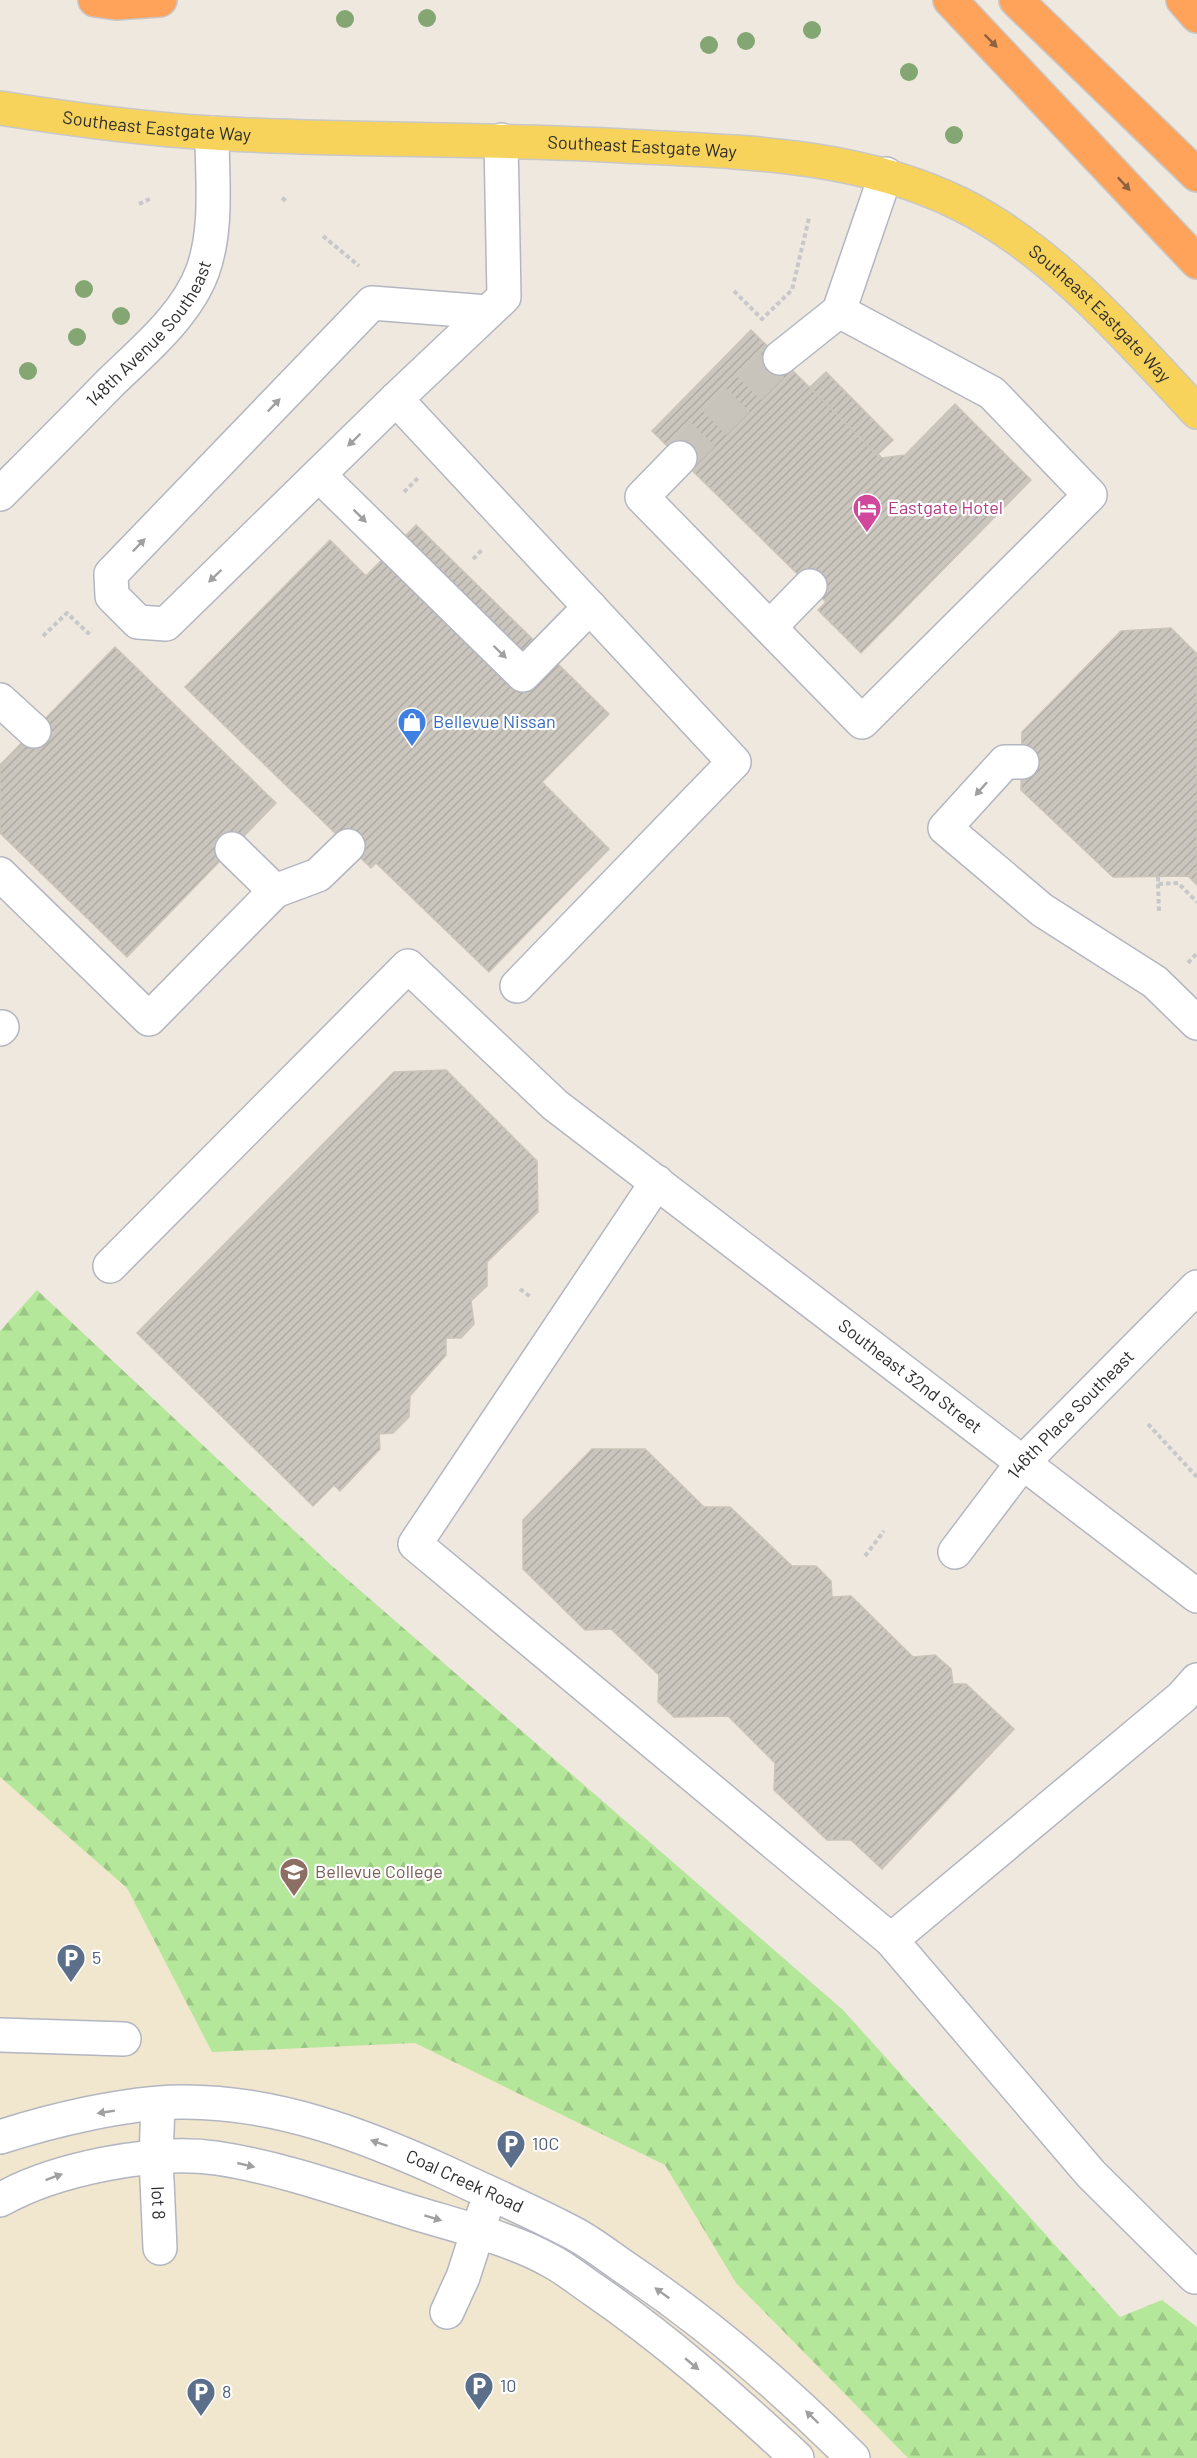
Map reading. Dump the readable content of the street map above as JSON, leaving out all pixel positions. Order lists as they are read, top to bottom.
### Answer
{
  "streets": {
    "main road": ["Southeast Eastgate Way"],
    "street": [
      "148th Avenue Southeast",
      "Southeast 32nd Street",
      "146th Place Southeast",
      "Coal Creek Road",
      "lot 8"
    ]
  },
  "crossings": [
    ["Southeast Eastgate Way", "148th Avenue Southeast"],
    ["Southeast 32nd Street", "146th Place Southeast"],
    ["Coal Creek Road", "lot 8"]
  ],
  "places": {
    "hotel": ["Eastgate Hotel"],
    "shop": ["Bellevue Nissan"],
    "school or university": ["Bellevue College"],
    "parking": [
      "5",
      "10C",
      "10",
      "8"
    ]
  }
}
